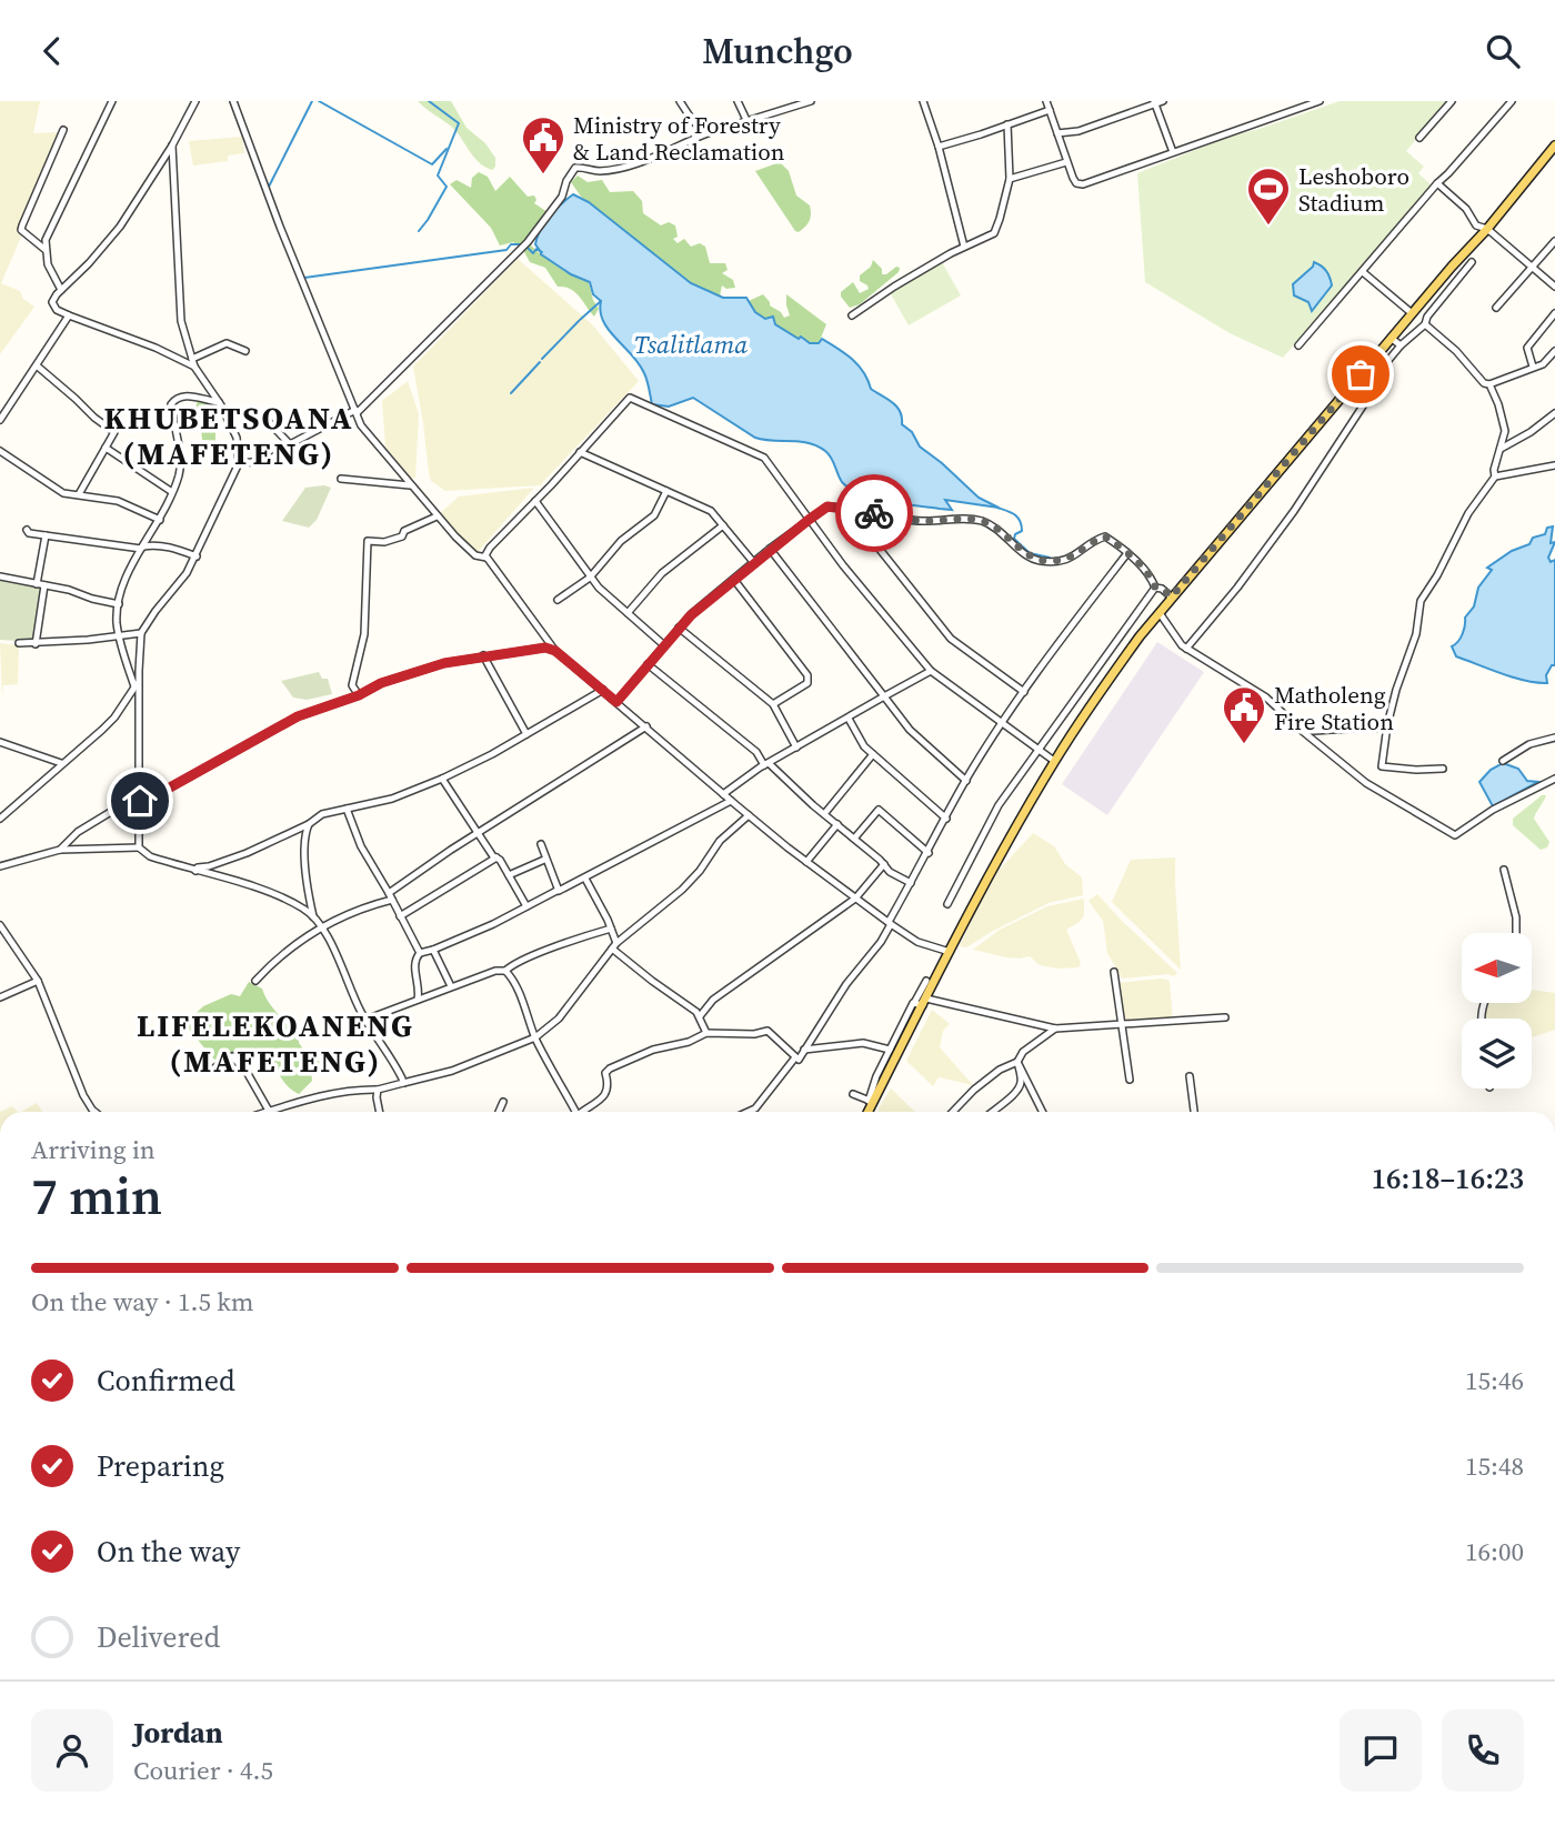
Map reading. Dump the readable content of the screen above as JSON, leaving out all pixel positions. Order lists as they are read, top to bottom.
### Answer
{
  "districts": ["KHUBETSOANA (MAFETENG)", "LIFELEKOANENG (MAFETENG)"],
  "water": ["Tsalitlama"],
  "places": {
    "public building": ["Ministry of Forestry & Land Reclamation", "Matholeng Fire Station"],
    "sports": ["Leshoboro Stadium"]
  },
  "north": "left",
  "page": {
    "header": "Munchgo",
    "heading": ["7 min", "Arriving in", "16:18–16:23"],
    "panel": ["Jordan", "Courier · 4.5"],
    "bar": "On the way · 1.5 km",
    "list": [
      ["Confirmed", "15:46"],
      ["Preparing", "15:48"],
      ["On the way", "16:00"],
      "Delivered"
    ]
  }
}
